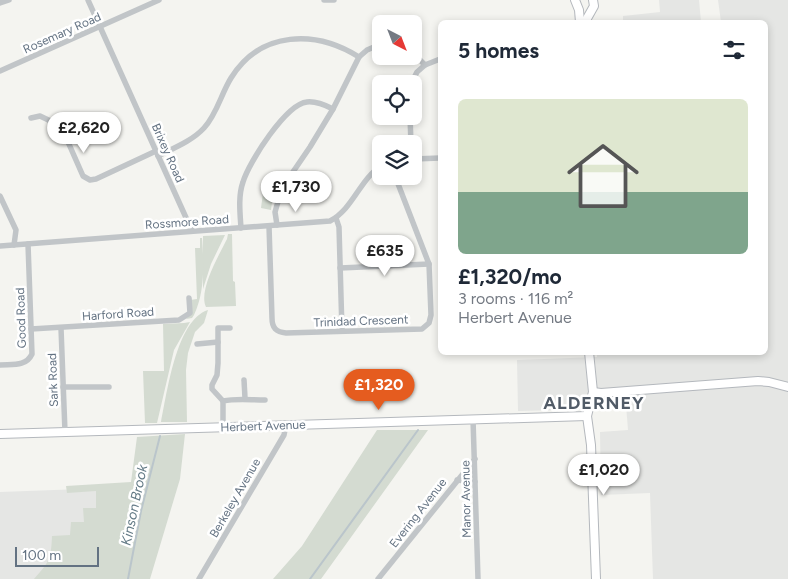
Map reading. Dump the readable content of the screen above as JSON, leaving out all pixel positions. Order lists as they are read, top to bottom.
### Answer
{
  "streets": {
    "street": [
      "Rosemary Road",
      "Brixey Road",
      "Rossmore Road",
      "Harford Road",
      "Good Road",
      "Trinidad Crescent",
      "Sark Road",
      "Herbert Avenue",
      "Berkeley Avenue",
      "Manor Avenue",
      "Evering Avenue"
    ]
  },
  "crossings": [
    ["Rosemary Road", "Brixey Road"],
    ["Brixey Road", "Rossmore Road"],
    ["Rossmore Road", "Good Road"],
    ["Rossmore Road", "Trinidad Crescent"],
    ["Harford Road", "Good Road"],
    ["Harford Road", "Sark Road"],
    ["Sark Road", "Herbert Avenue"],
    ["Herbert Avenue", "Berkeley Avenue"],
    ["Herbert Avenue", "Manor Avenue"],
    ["Manor Avenue", "Evering Avenue"]
  ],
  "districts": ["ALDERNEY"],
  "water": ["Kinson Brook"],
  "scale_bar": "100 m",
  "north": "bottom right",
  "page": {
    "heading": "5 homes",
    "list": [
      {
        "name": "£1,320/mo",
        "note": "3 rooms · 116 m² · Herbert Avenue"
      }
    ],
    "price": [
      "£2,620",
      "£1,730",
      "£635",
      "£1,320",
      "£1,020"
    ],
    "scale": "100 m"
  }
}
